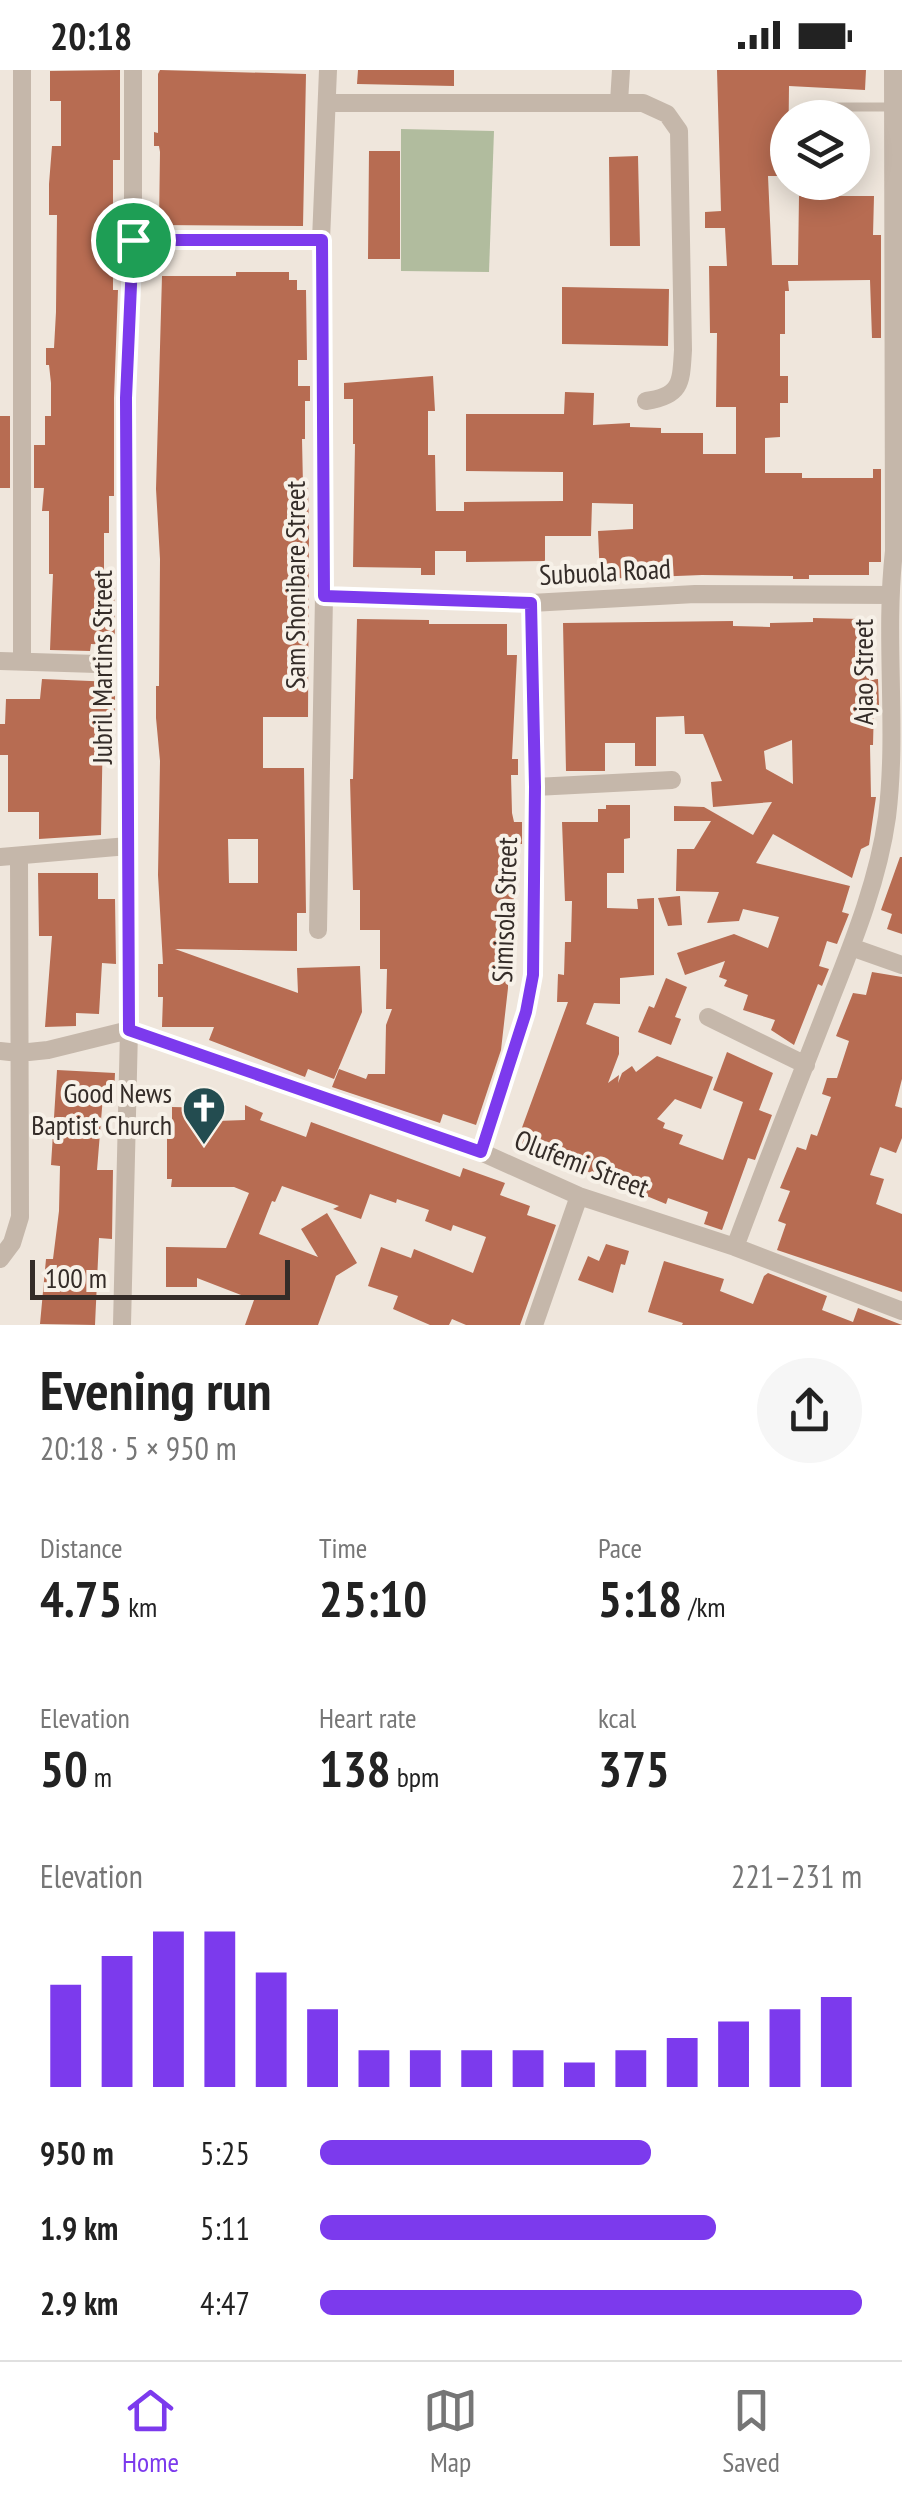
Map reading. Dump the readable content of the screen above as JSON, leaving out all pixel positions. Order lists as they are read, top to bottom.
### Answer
{
  "streets": {
    "street": [
      "Subuola Road",
      "Sam Shonibare Street",
      "Jubril Martins Street",
      "Ajao Street",
      "Simisola Street",
      "Olufemi Street"
    ]
  },
  "crossings": [
    ["Subuola Road", "Sam Shonibare Street"],
    ["Subuola Road", "Ajao Street"],
    ["Subuola Road", "Simisola Street"],
    ["Jubril Martins Street", "Olufemi Street"],
    ["Ajao Street", "Olufemi Street"],
    ["Simisola Street", "Olufemi Street"]
  ],
  "places": {
    "church": ["Good News Baptist Church"]
  },
  "scale_bar": "100 m",
  "page": {
    "status": "20:18",
    "scale": "100 m",
    "heading": ["Evening run", "20:18 · 5 × 950 m"],
    "stats": [
      ["Distance", "4.75 km"],
      ["Time", "25:10"],
      ["Pace", "5:18 /km"],
      ["Elevation", "50 m"],
      ["Heart rate", "138 bpm"],
      ["kcal", "375"]
    ],
    "chart": ["Elevation", "221–231 m"],
    "list": [
      {
        "name": "950 m",
        "note": "5:25"
      },
      {
        "name": "1.9 km",
        "note": "5:11"
      },
      {
        "name": "2.9 km",
        "note": "4:47"
      }
    ],
    "tabs": ["Home", "Map", "Saved"]
  }
}
